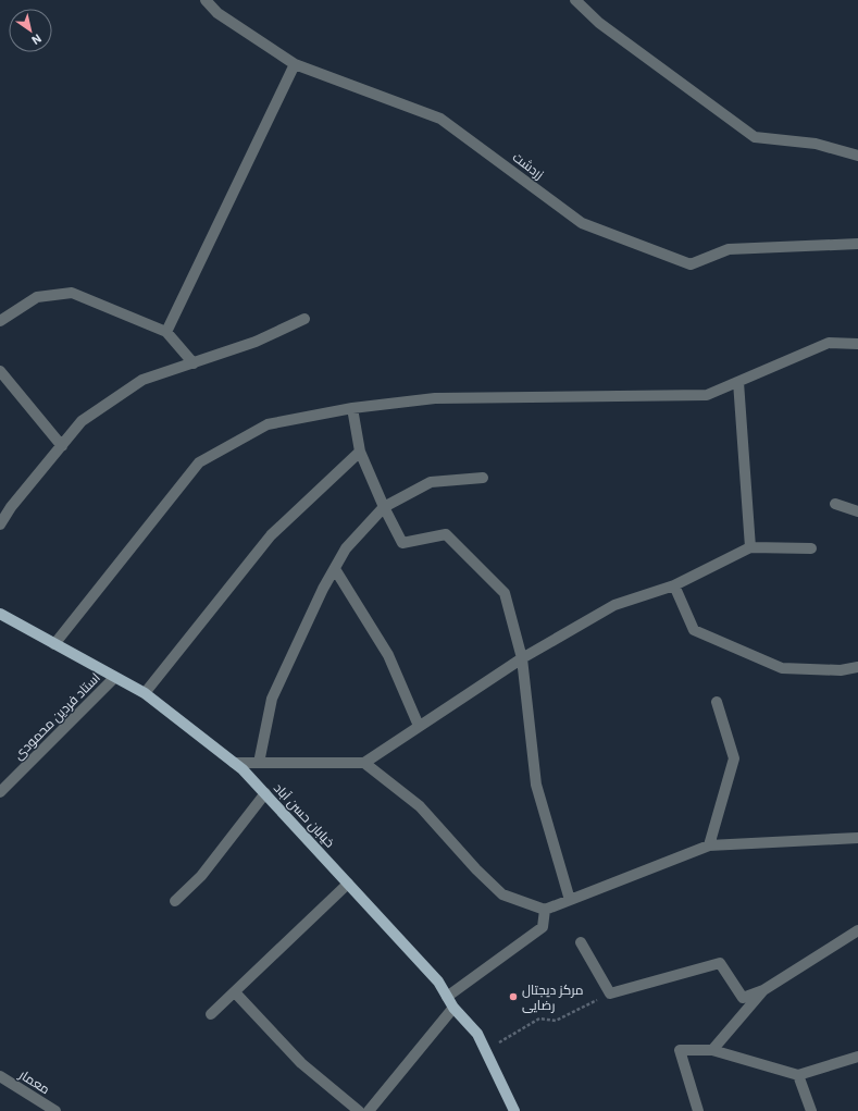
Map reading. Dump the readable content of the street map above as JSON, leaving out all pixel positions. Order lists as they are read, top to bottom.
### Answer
{
  "streets": {
    "main road": ["خیابان حسن آباد"],
    "street": ["زردشت", "استاد فردین محمودی", "معمار"]
  },
  "crossings": [
    ["استاد فردین محمودی", "خیابان حسن آباد"]
  ],
  "places": ["مرکز دیجتال رضایی"],
  "north": "bottom right"
}
